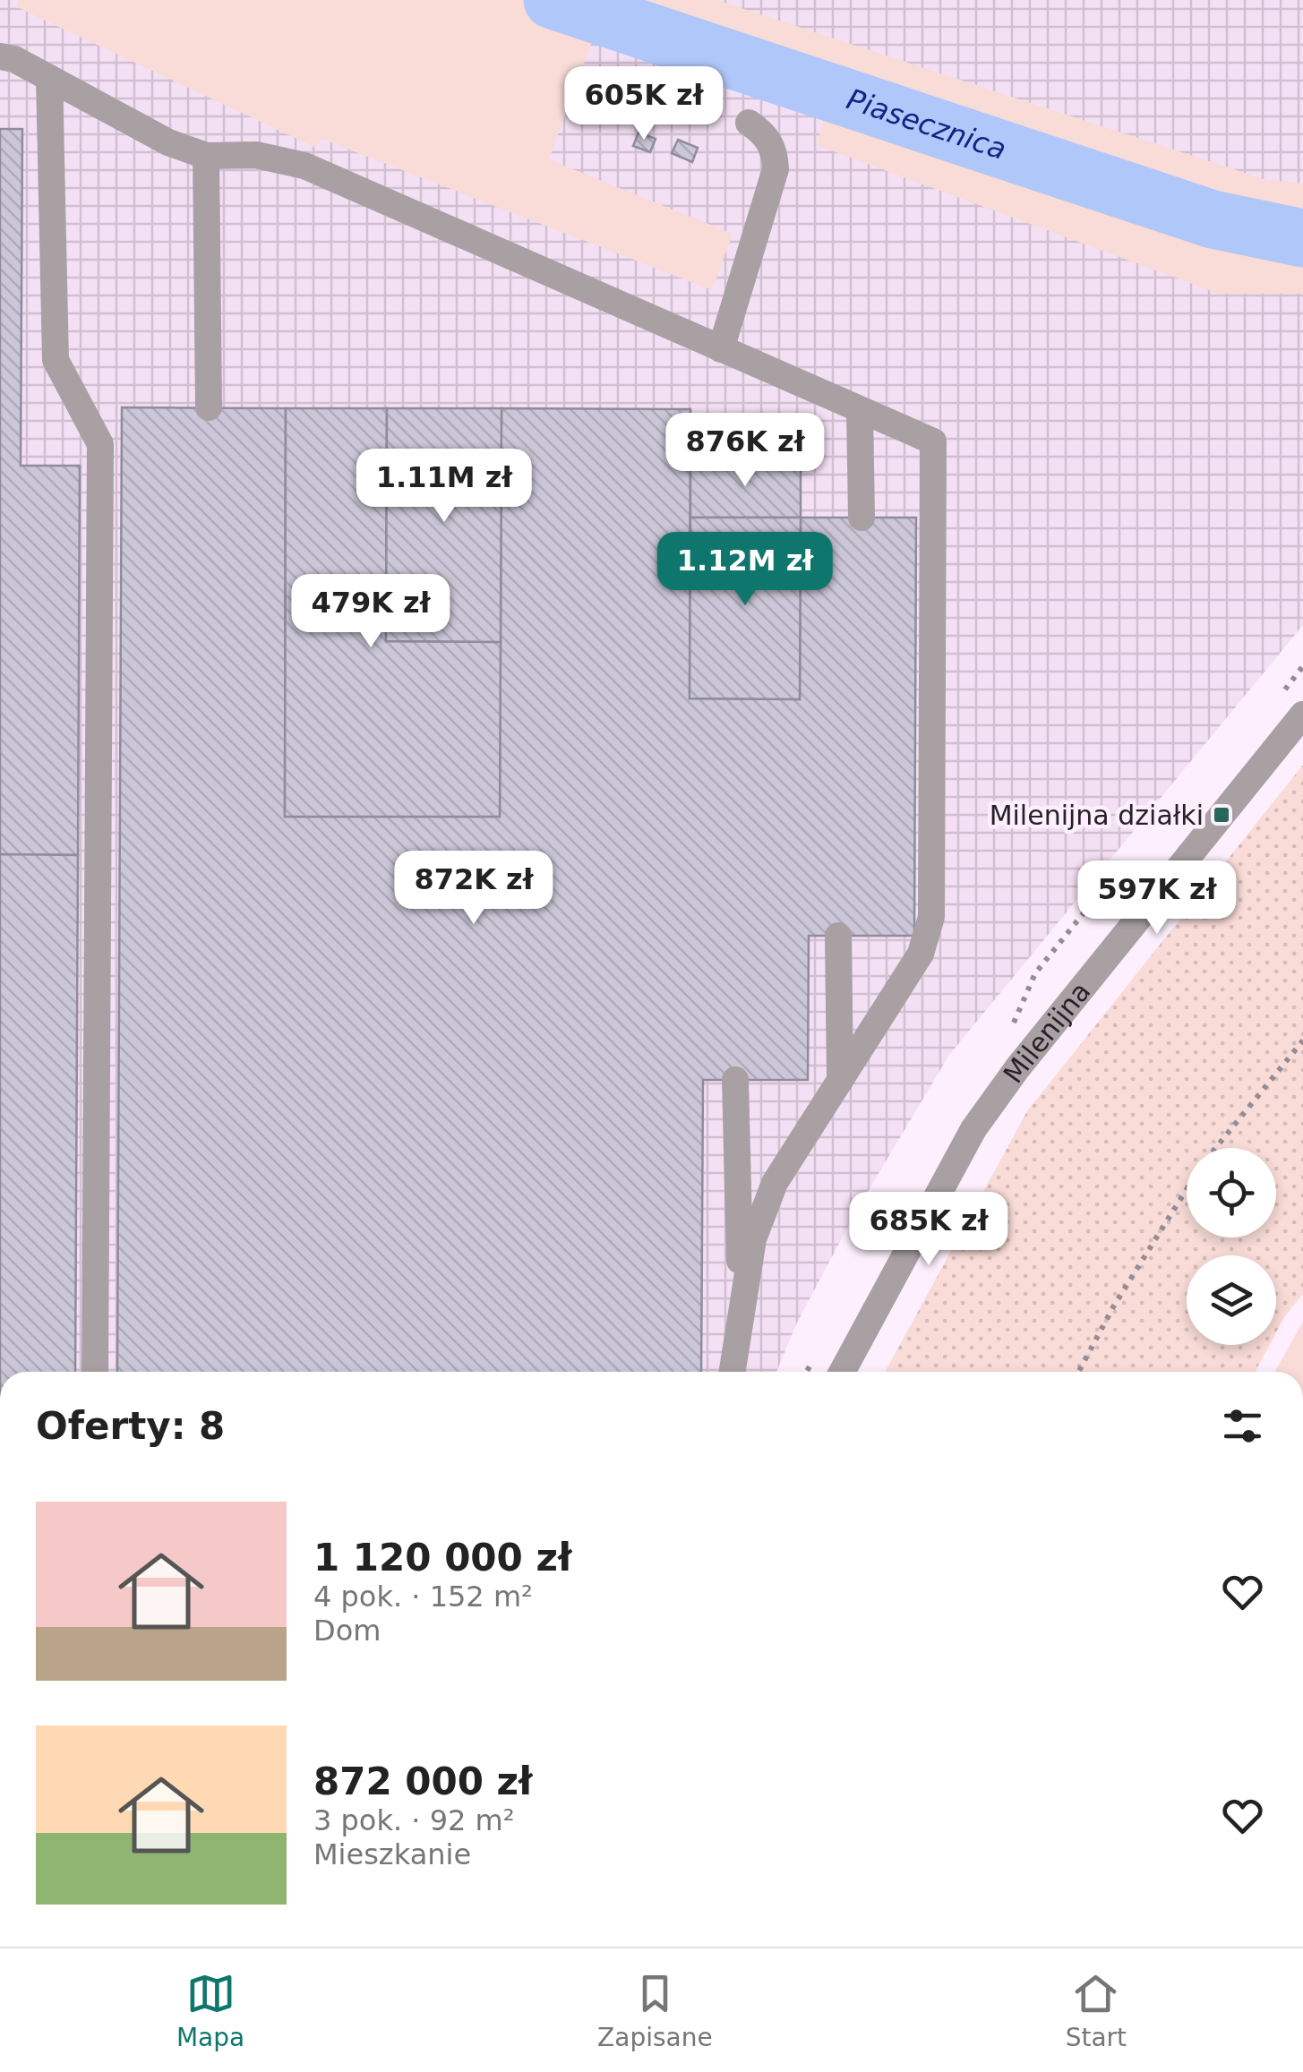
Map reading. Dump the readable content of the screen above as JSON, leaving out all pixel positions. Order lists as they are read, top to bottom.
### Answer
{
  "streets": {
    "street": ["Milenijna"]
  },
  "water": ["Piasecznica"],
  "places": {
    "transit": ["Milenijna działki"]
  },
  "page": {
    "price": [
      "605K zł",
      "876K zł",
      "1.11M zł",
      "1.12M zł",
      "479K zł",
      "872K zł",
      "597K zł",
      "685K zł"
    ],
    "heading": "Oferty: 8",
    "list": [
      {
        "name": "1 120 000 zł",
        "note": "4 pok. · 152 m² · Dom"
      },
      {
        "name": "872 000 zł",
        "note": "3 pok. · 92 m² · Mieszkanie"
      }
    ],
    "tabs": ["Mapa", "Zapisane", "Start"]
  }
}
